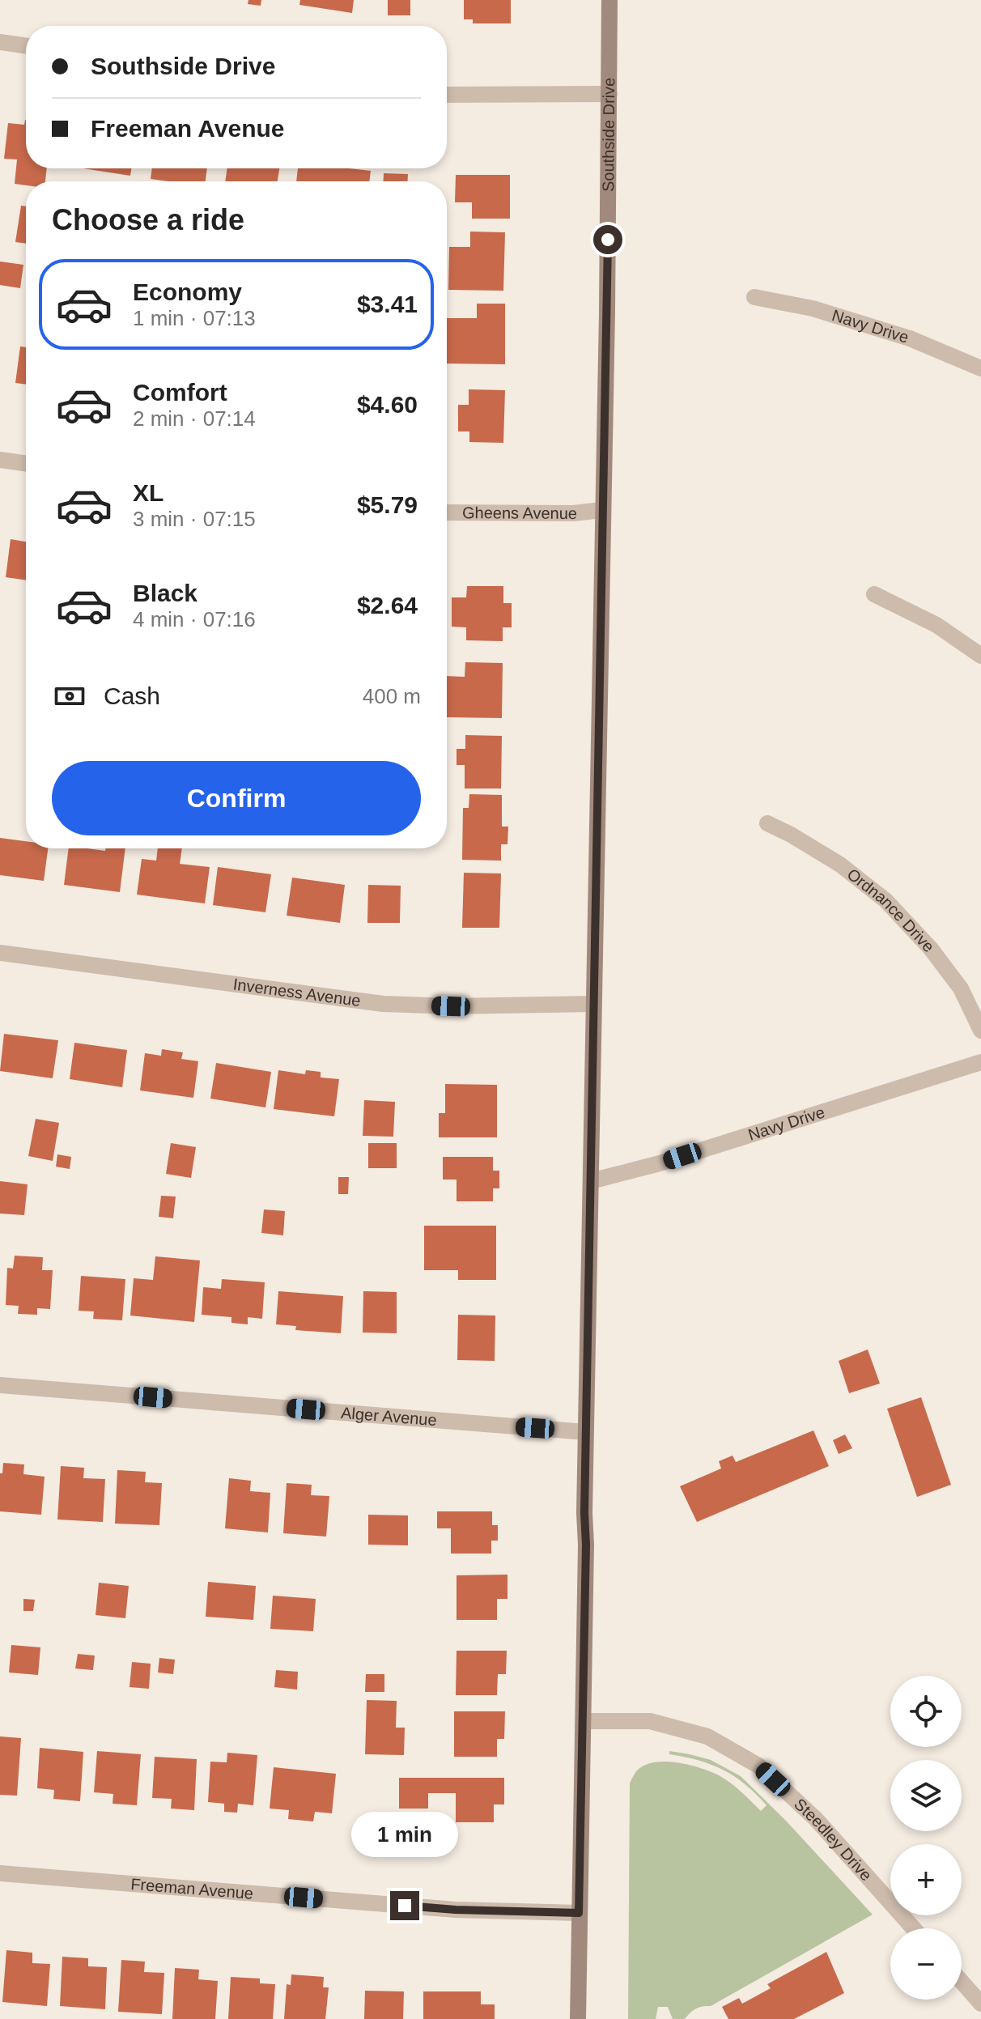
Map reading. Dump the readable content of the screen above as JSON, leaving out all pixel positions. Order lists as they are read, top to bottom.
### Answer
{
  "streets": {
    "main road": ["Southside Drive"],
    "street": [
      "Navy Drive",
      "Gheens Avenue",
      "Ordnance Drive",
      "Inverness Avenue",
      "Alger Avenue",
      "Steedley Drive",
      "Freeman Avenue"
    ]
  },
  "crossings": [
    ["Southside Drive", "Navy Drive"],
    ["Southside Drive", "Gheens Avenue"],
    ["Southside Drive", "Inverness Avenue"],
    ["Southside Drive", "Alger Avenue"],
    ["Southside Drive", "Steedley Drive"],
    ["Southside Drive", "Freeman Avenue"]
  ],
  "page": {
    "banner": ["Southside Drive", "Freeman Avenue"],
    "heading": "Choose a ride",
    "list": [
      {
        "name": "Economy",
        "note": "1 min · 07:13",
        "value": "$3.41"
      },
      {
        "name": "Comfort",
        "note": "2 min · 07:14",
        "value": "$4.60"
      },
      {
        "name": "XL",
        "note": "3 min · 07:15",
        "value": "$5.79"
      },
      {
        "name": "Black",
        "note": "4 min · 07:16",
        "value": "$2.64"
      }
    ],
    "pay": ["Cash", "400 m"],
    "buttons": "Confirm",
    "map_buttons": ["+", "−"],
    "bubble": "1 min"
  }
}
